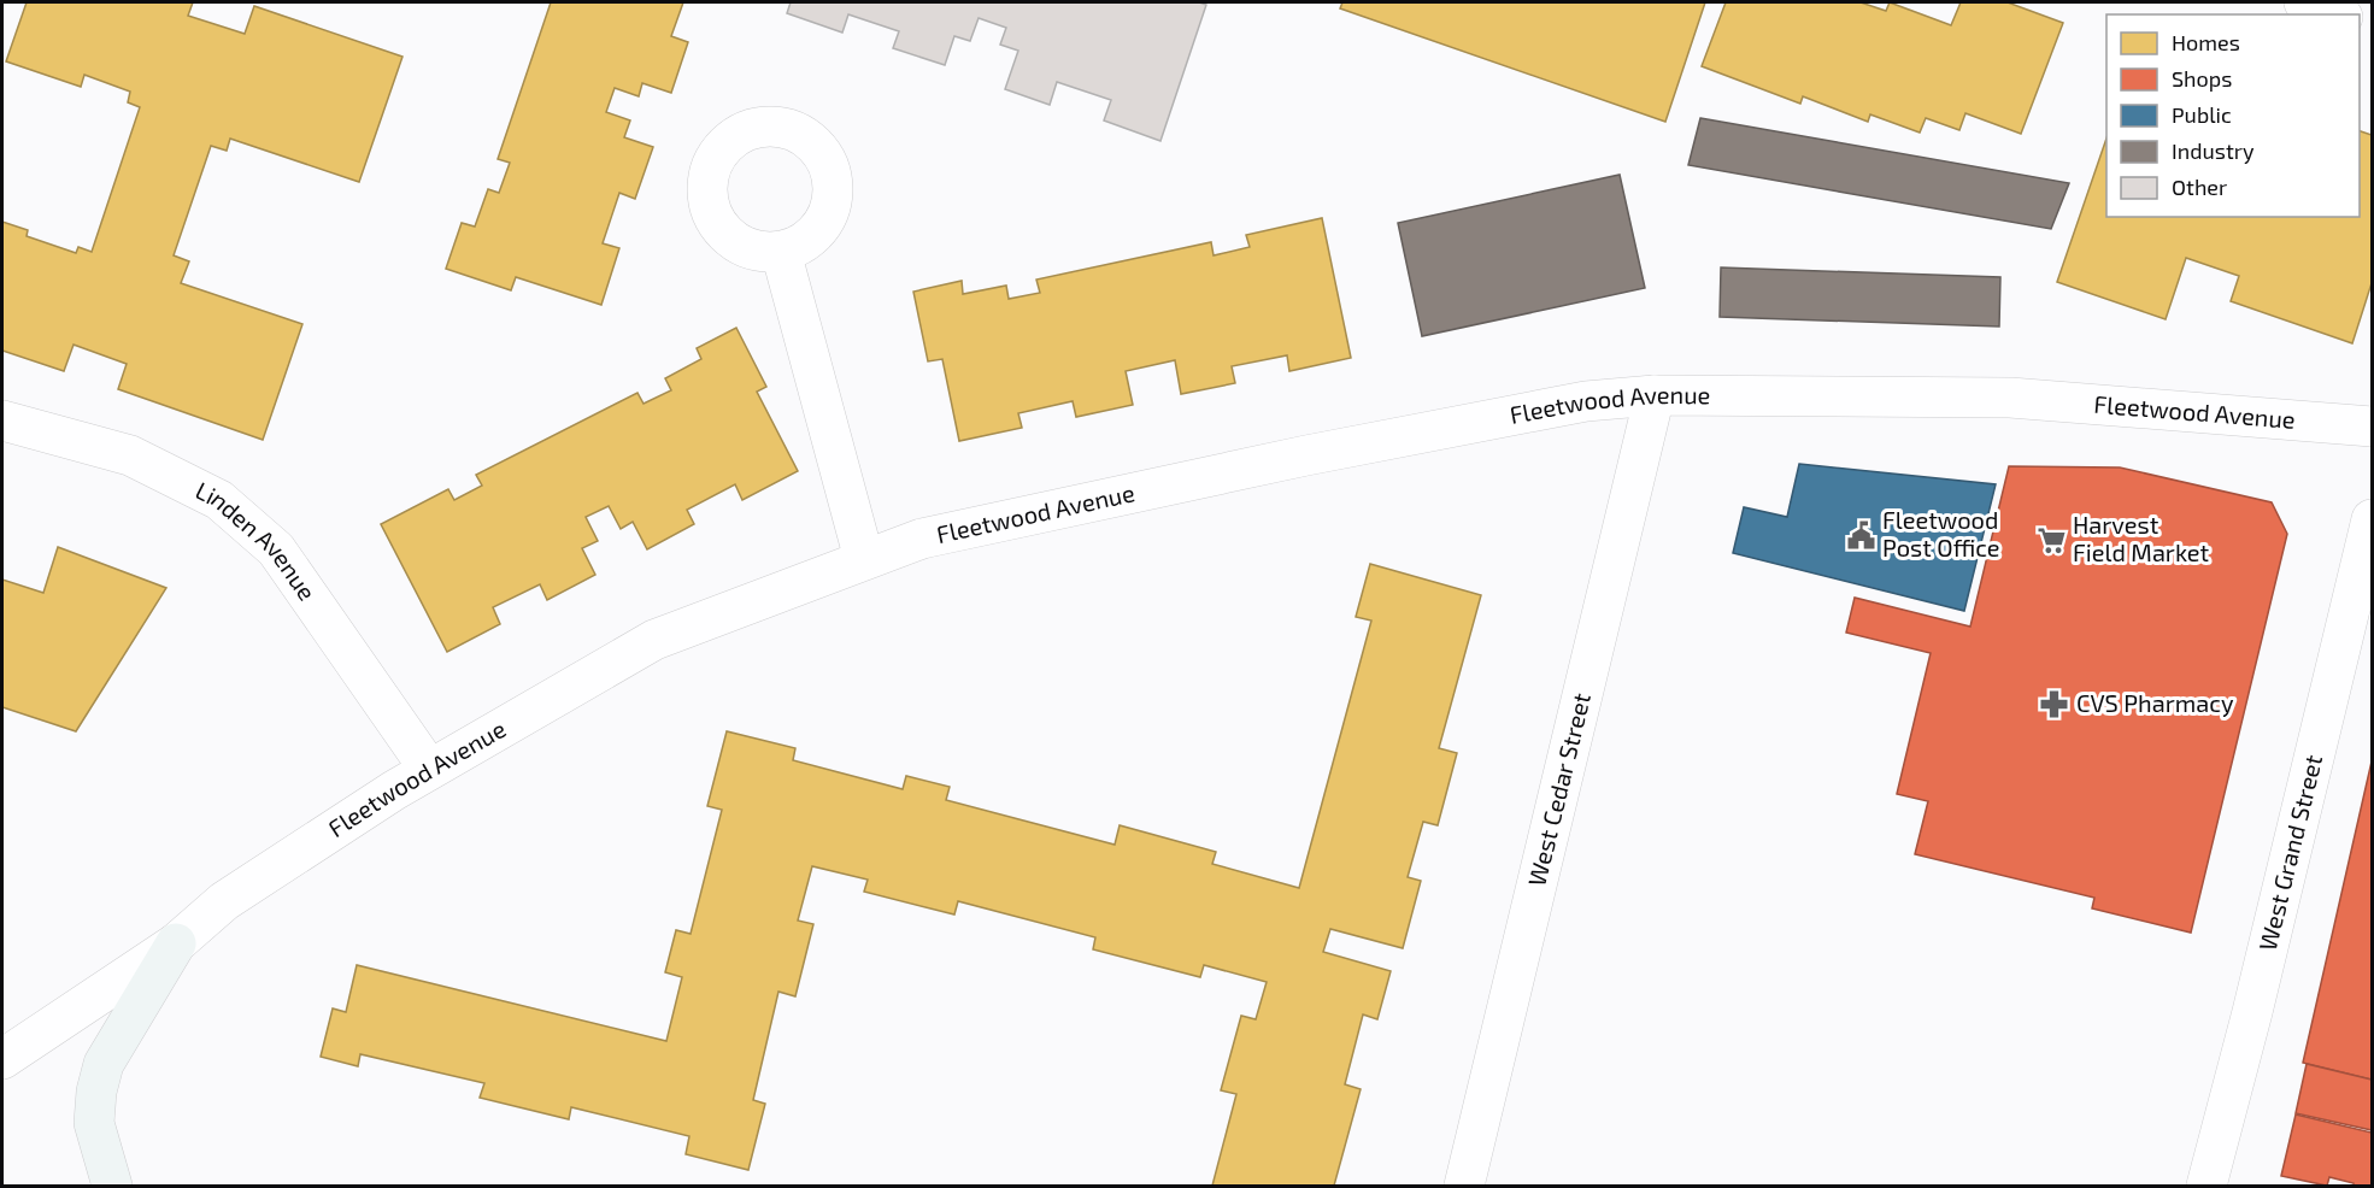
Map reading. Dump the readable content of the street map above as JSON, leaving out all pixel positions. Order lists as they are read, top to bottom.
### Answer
{
  "streets": {
    "street": [
      "Fleetwood Avenue",
      "Linden Avenue",
      "West Cedar Street",
      "West Grand Street"
    ]
  },
  "crossings": [
    ["Fleetwood Avenue", "Linden Avenue"],
    ["Fleetwood Avenue", "West Cedar Street"]
  ],
  "places": {
    "public building": ["Fleetwood Post Office"],
    "supermarket": ["Harvest Field Market"],
    "pharmacy": ["CVS Pharmacy"]
  },
  "legend": [
    "Homes",
    "Shops",
    "Public",
    "Industry",
    "Other"
  ]
}
